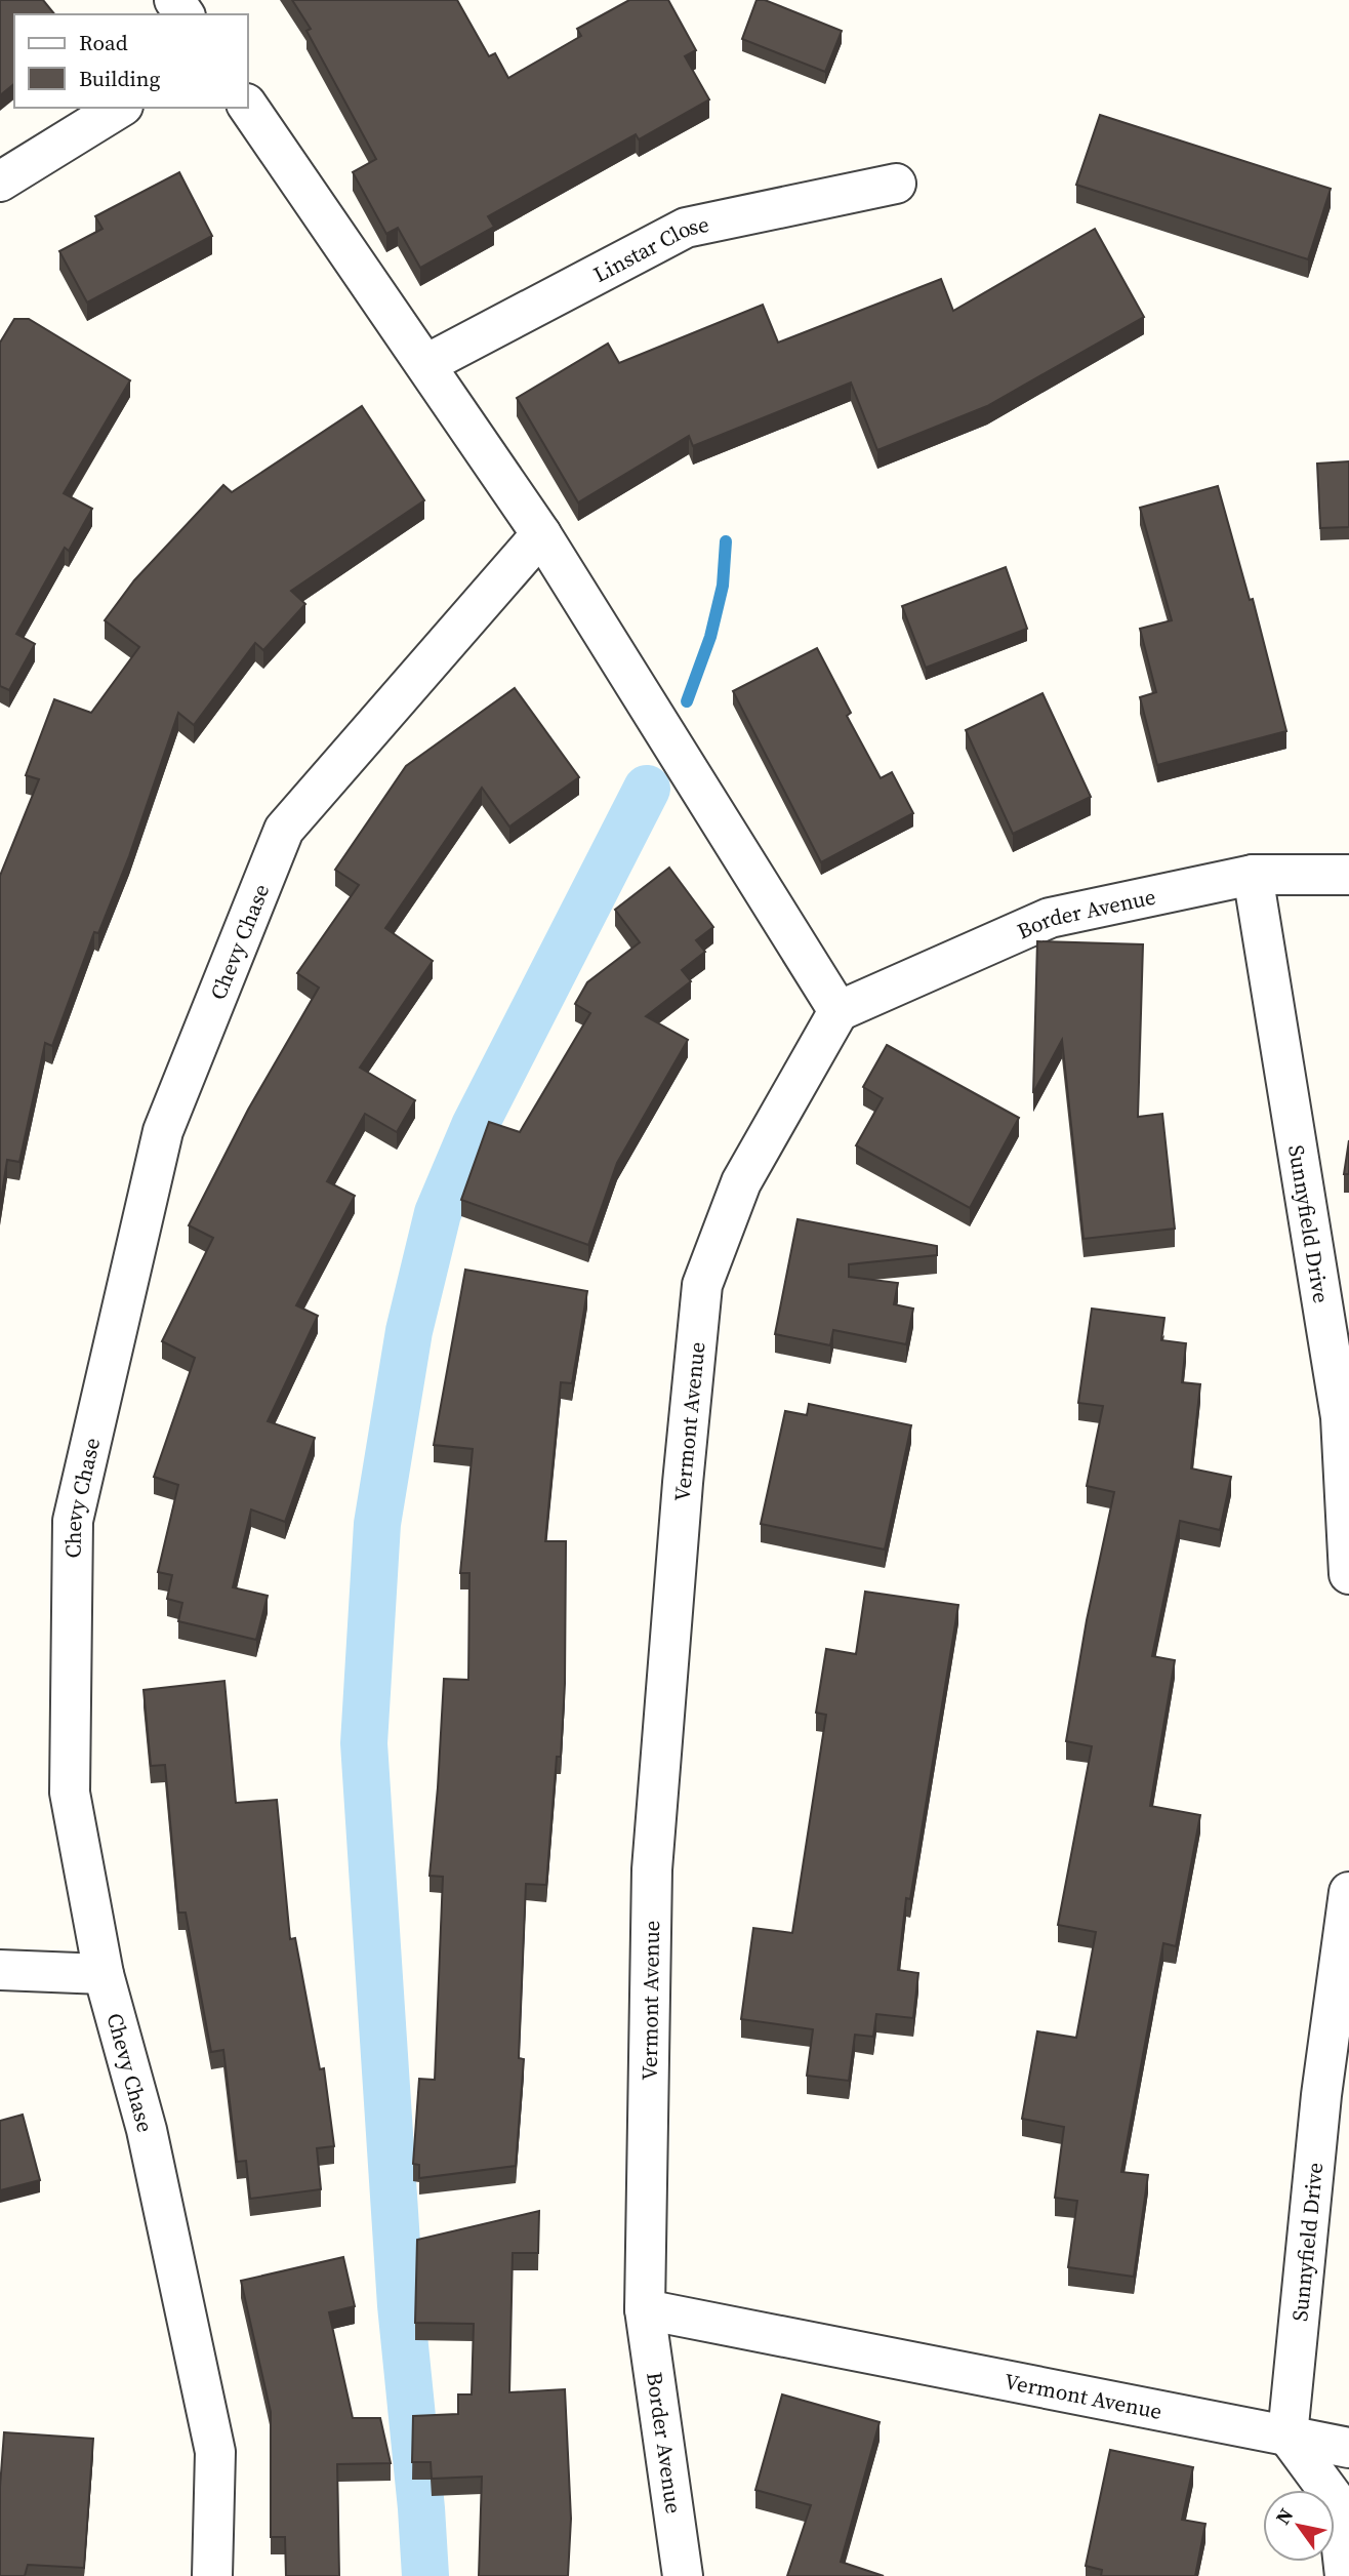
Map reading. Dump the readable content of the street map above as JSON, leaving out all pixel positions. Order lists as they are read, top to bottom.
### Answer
{
  "streets": {
    "street": [
      "Linstar Close",
      "Border Avenue",
      "Chevy Chase",
      "Sunnyfield Drive",
      "Vermont Avenue"
    ]
  },
  "crossings": [
    ["Border Avenue", "Sunnyfield Drive"],
    ["Border Avenue", "Vermont Avenue"],
    ["Sunnyfield Drive", "Vermont Avenue"]
  ],
  "legend": ["Road", "Building"],
  "north": "top left"
}
